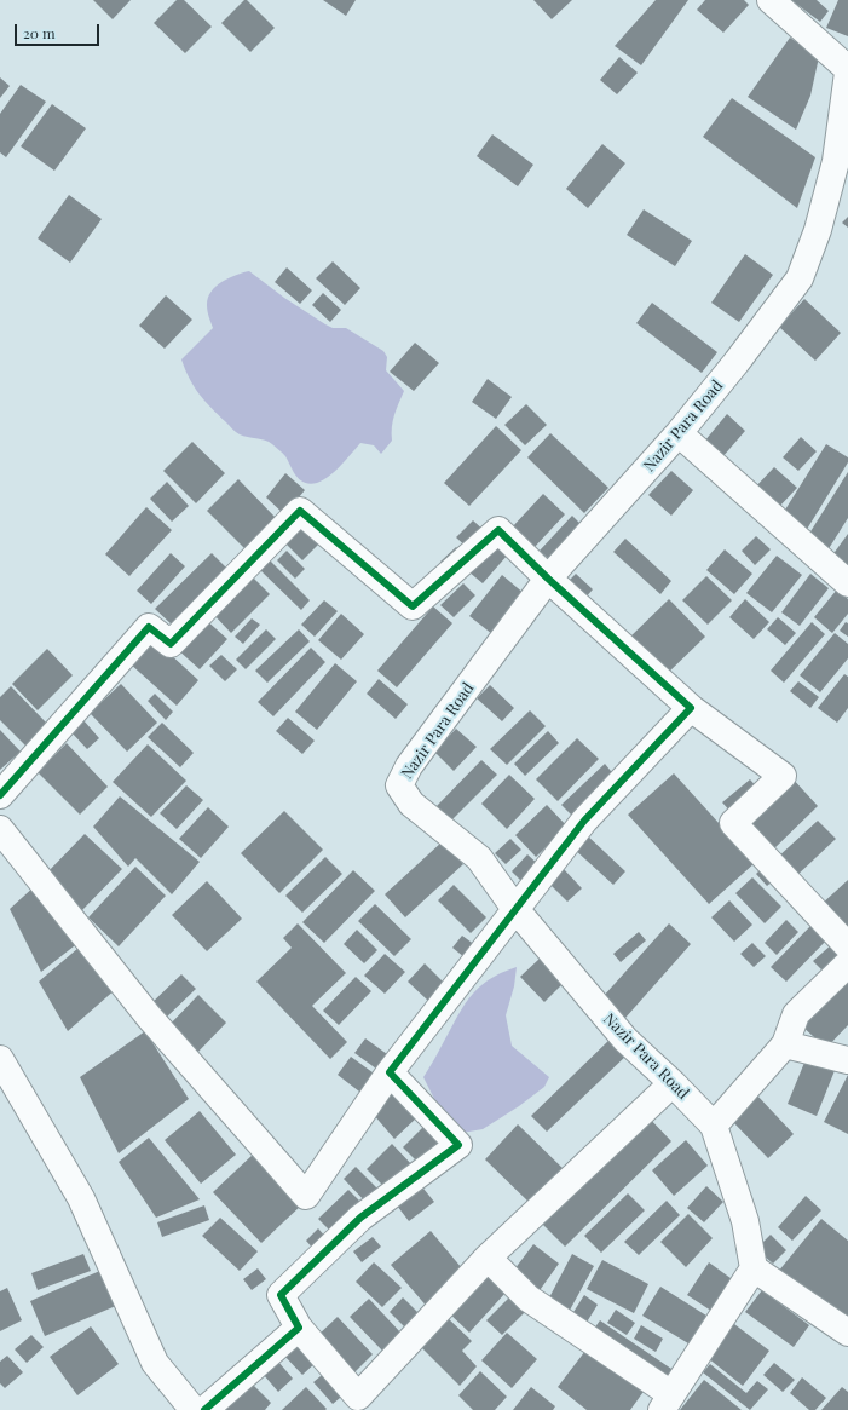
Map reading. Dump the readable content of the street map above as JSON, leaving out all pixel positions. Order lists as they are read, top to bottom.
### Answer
{
  "streets": {
    "street": ["Nazir Para Road"]
  },
  "scale_bar": "20 m"
}
